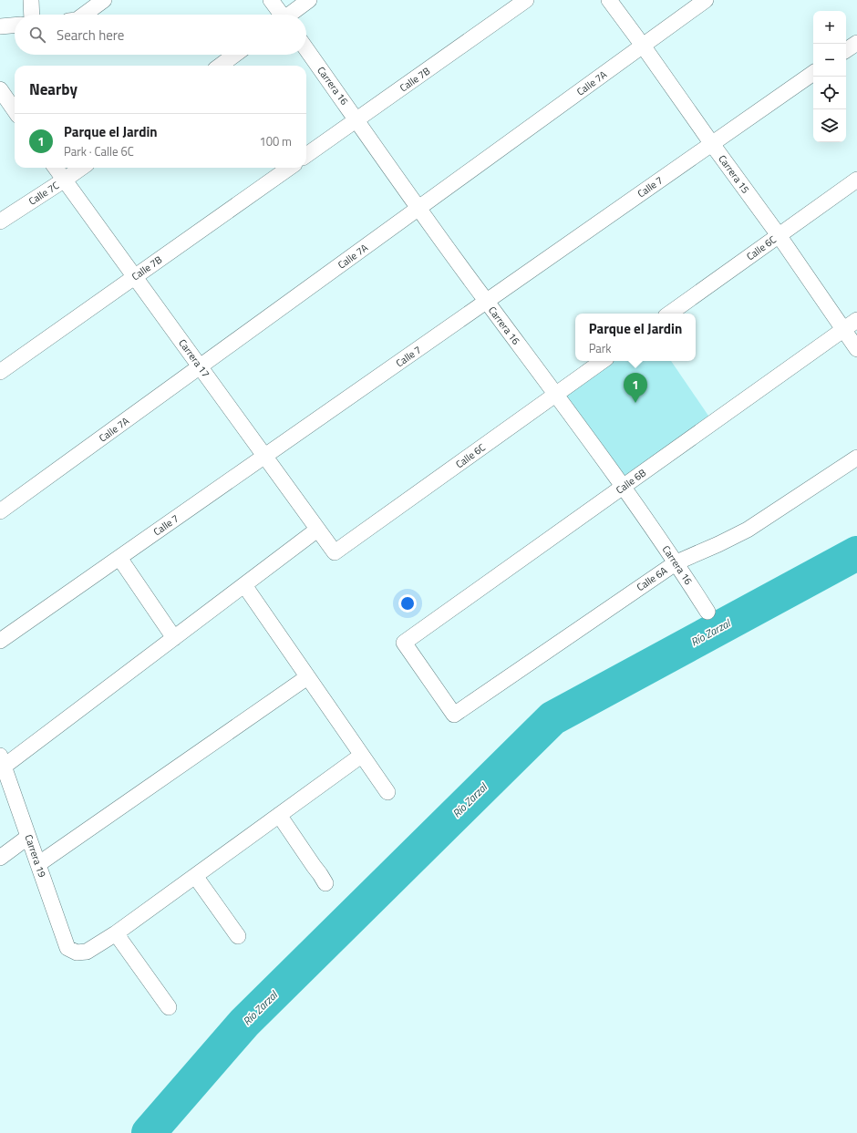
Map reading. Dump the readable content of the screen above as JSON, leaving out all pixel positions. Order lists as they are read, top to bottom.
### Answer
{
  "streets": {
    "street": [
      "Calle 7B",
      "Calle 7A",
      "Carrera 16",
      "Carrera 15",
      "Calle 7",
      "Calle 7C",
      "Calle 6C",
      "Carrera 17",
      "Calle 6B",
      "Calle 6A",
      "Carrera 19"
    ]
  },
  "crossings": [
    ["Calle 7B", "Carrera 16"],
    ["Calle 7B", "Carrera 17"],
    ["Calle 7A", "Carrera 16"],
    ["Calle 7A", "Carrera 15"],
    ["Calle 7A", "Carrera 17"],
    ["Carrera 16", "Calle 7"],
    ["Carrera 16", "Calle 6C"],
    ["Carrera 16", "Calle 6B"],
    ["Carrera 16", "Calle 6A"],
    ["Carrera 15", "Calle 7"],
    ["Carrera 15", "Calle 6C"],
    ["Carrera 15", "Calle 6B"],
    ["Calle 7", "Carrera 17"],
    ["Calle 7C", "Carrera 17"],
    ["Calle 6C", "Carrera 17"],
    ["Calle 6B", "Calle 6A"]
  ],
  "water": ["Río Zarzal"],
  "page": {
    "map_buttons": ["+", "−"],
    "search": "Search here",
    "heading": "Nearby",
    "list": [
      {
        "mark": "1",
        "name": "Parque el Jardin",
        "note": "Park · Calle 6C",
        "value": "100 m"
      }
    ],
    "popup": ["Parque el Jardin", "Park"],
    "pins": "1"
  }
}
